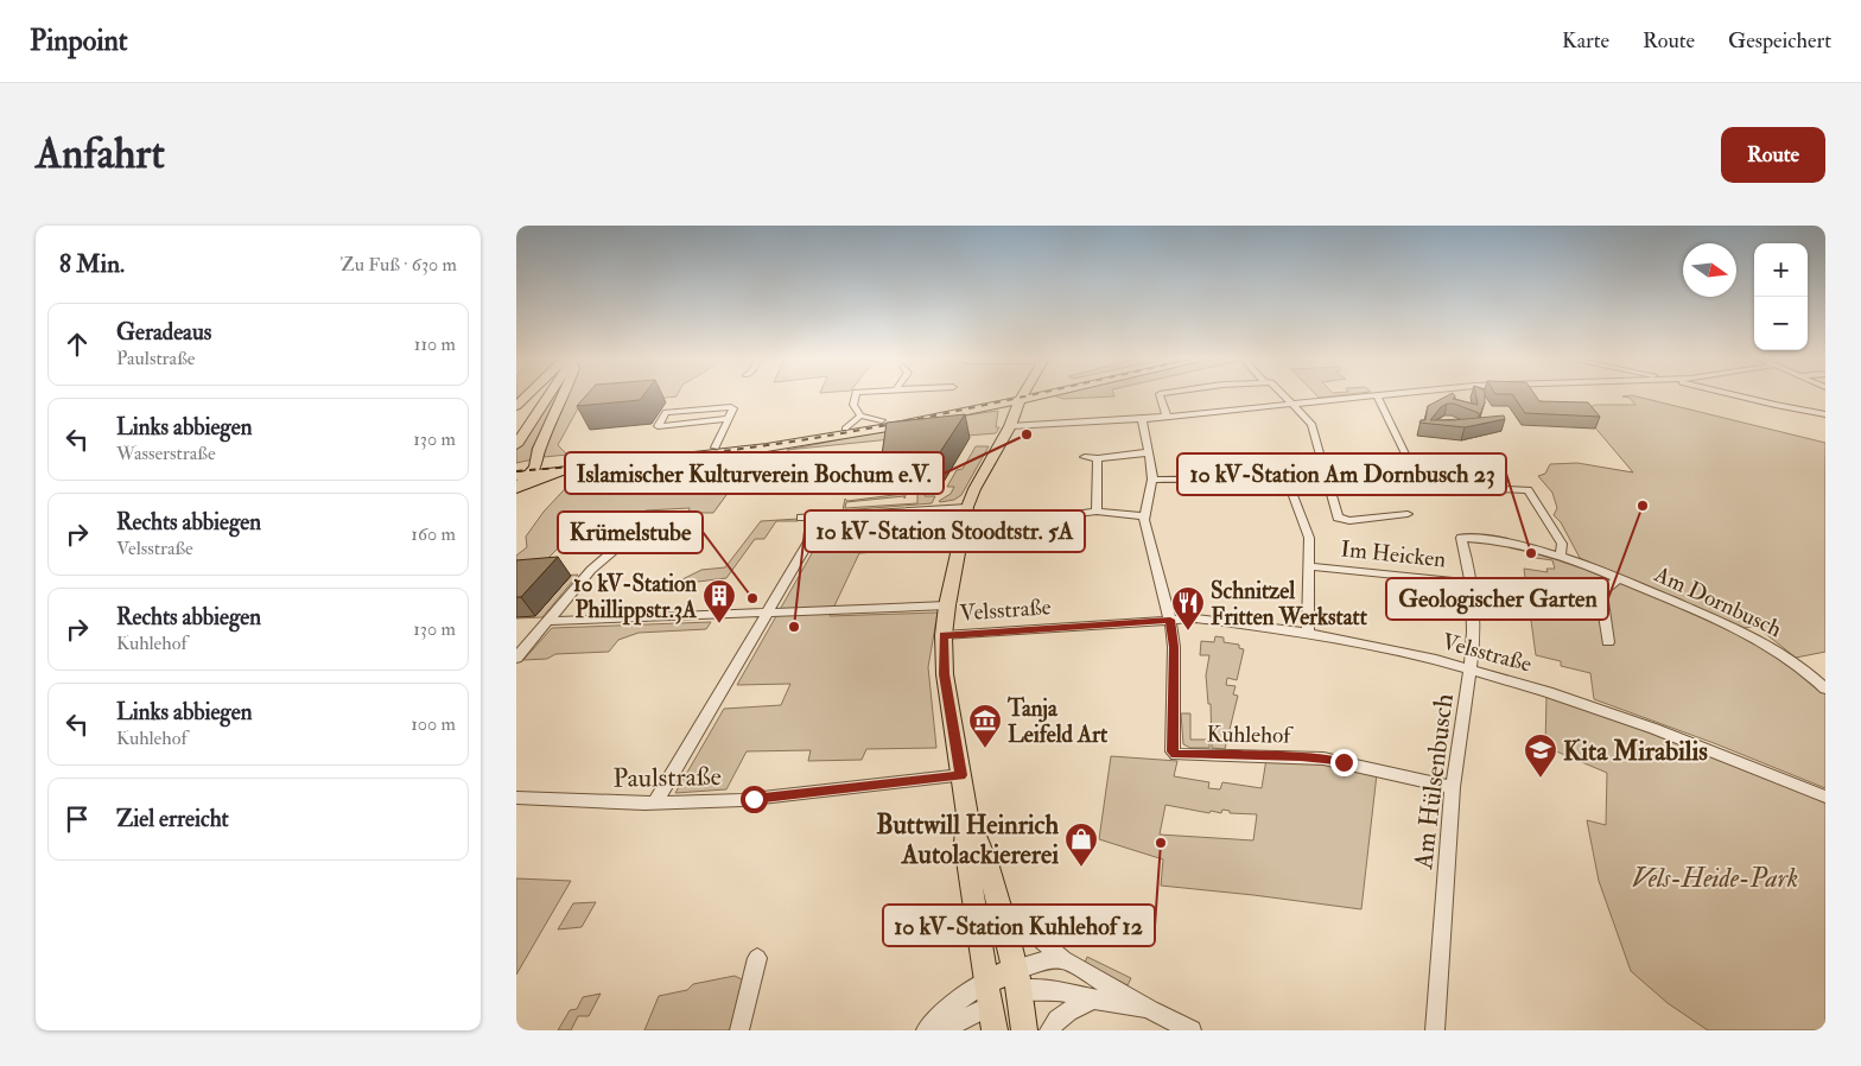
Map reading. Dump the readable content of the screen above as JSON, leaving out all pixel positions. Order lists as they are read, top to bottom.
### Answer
{
  "streets": {
    "street": [
      "Im Heicken",
      "Am Dornbusch",
      "Velsstraße",
      "Kuhlehof",
      "Paulstraße",
      "Am Hülsenbusch"
    ]
  },
  "crossings": [
    ["Im Heicken", "Am Hülsenbusch"],
    ["Am Dornbusch", "Am Hülsenbusch"],
    ["Velsstraße", "Kuhlehof"],
    ["Velsstraße", "Am Hülsenbusch"],
    ["Kuhlehof", "Am Hülsenbusch"]
  ],
  "parks": ["Vels-Heide-Park"],
  "places": {
    "other": [
      "Islamischer Kulturverein Bochum e.V.",
      "Geologischer Garten",
      "10 kV-Station Am Dornbusch 23",
      "Krümelstube",
      "10 kV-Station Stoodtstr. 5A",
      "10 kV-Station Kuhlehof 12"
    ],
    "building": ["10 kV-Station Phillippstr.3A"],
    "restaurant": ["Schnitzel Fritten Werkstatt"],
    "museum": ["Tanja Leifeld Art"],
    "school or university": ["Kita Mirabilis"],
    "shop": ["Buttwill Heinrich Autolackiererei"]
  },
  "north": "right",
  "page": {
    "header": "Pinpoint",
    "nav": ["Karte", "Route", "Gespeichert"],
    "buttons": "Route",
    "title": "Anfahrt",
    "heading": ["8 Min.", "Zu Fuß · 630 m"],
    "map_buttons": ["+", "−"],
    "list": [
      ["Geradeaus", "Paulstraße", "110 m"],
      ["Links abbiegen", "Wasserstraße", "130 m"],
      ["Rechts abbiegen", "Velsstraße", "160 m"],
      ["Rechts abbiegen", "Kuhlehof", "130 m"],
      ["Links abbiegen", "Kuhlehof", "100 m"],
      "Ziel erreicht"
    ]
  }
}
